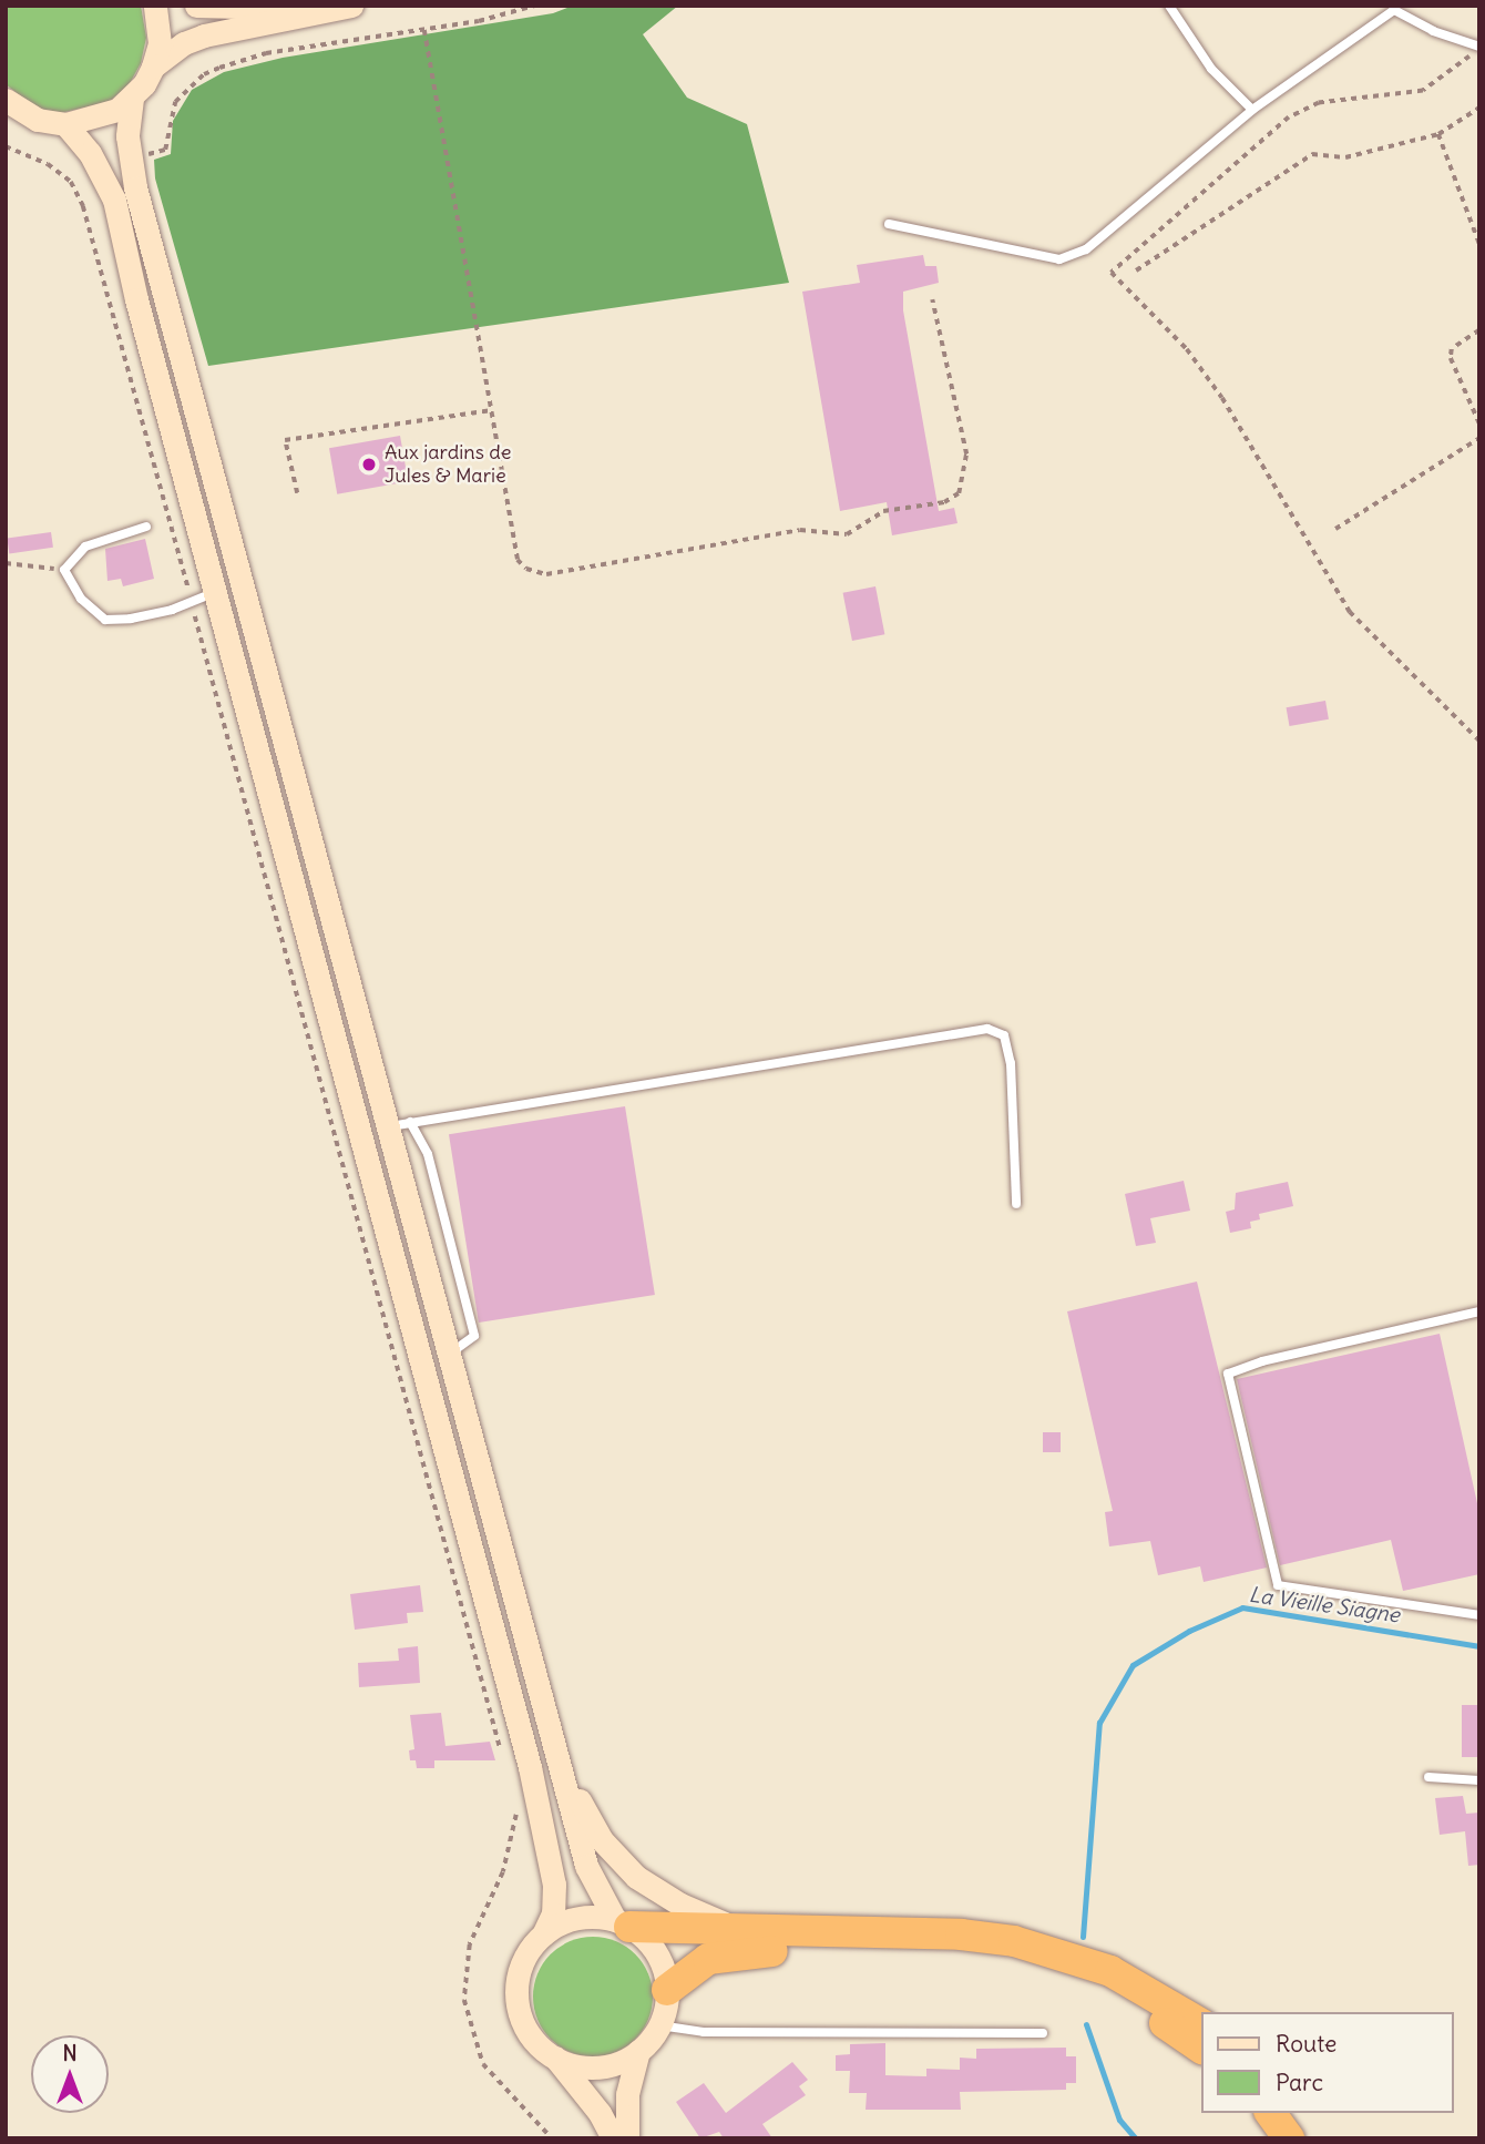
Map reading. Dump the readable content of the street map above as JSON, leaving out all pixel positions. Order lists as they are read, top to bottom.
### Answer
{
  "water": ["La Vieille Siagne"],
  "places": ["Aux jardins de Jules & Marie"],
  "legend": ["Route", "Parc"],
  "north": "top"
}
